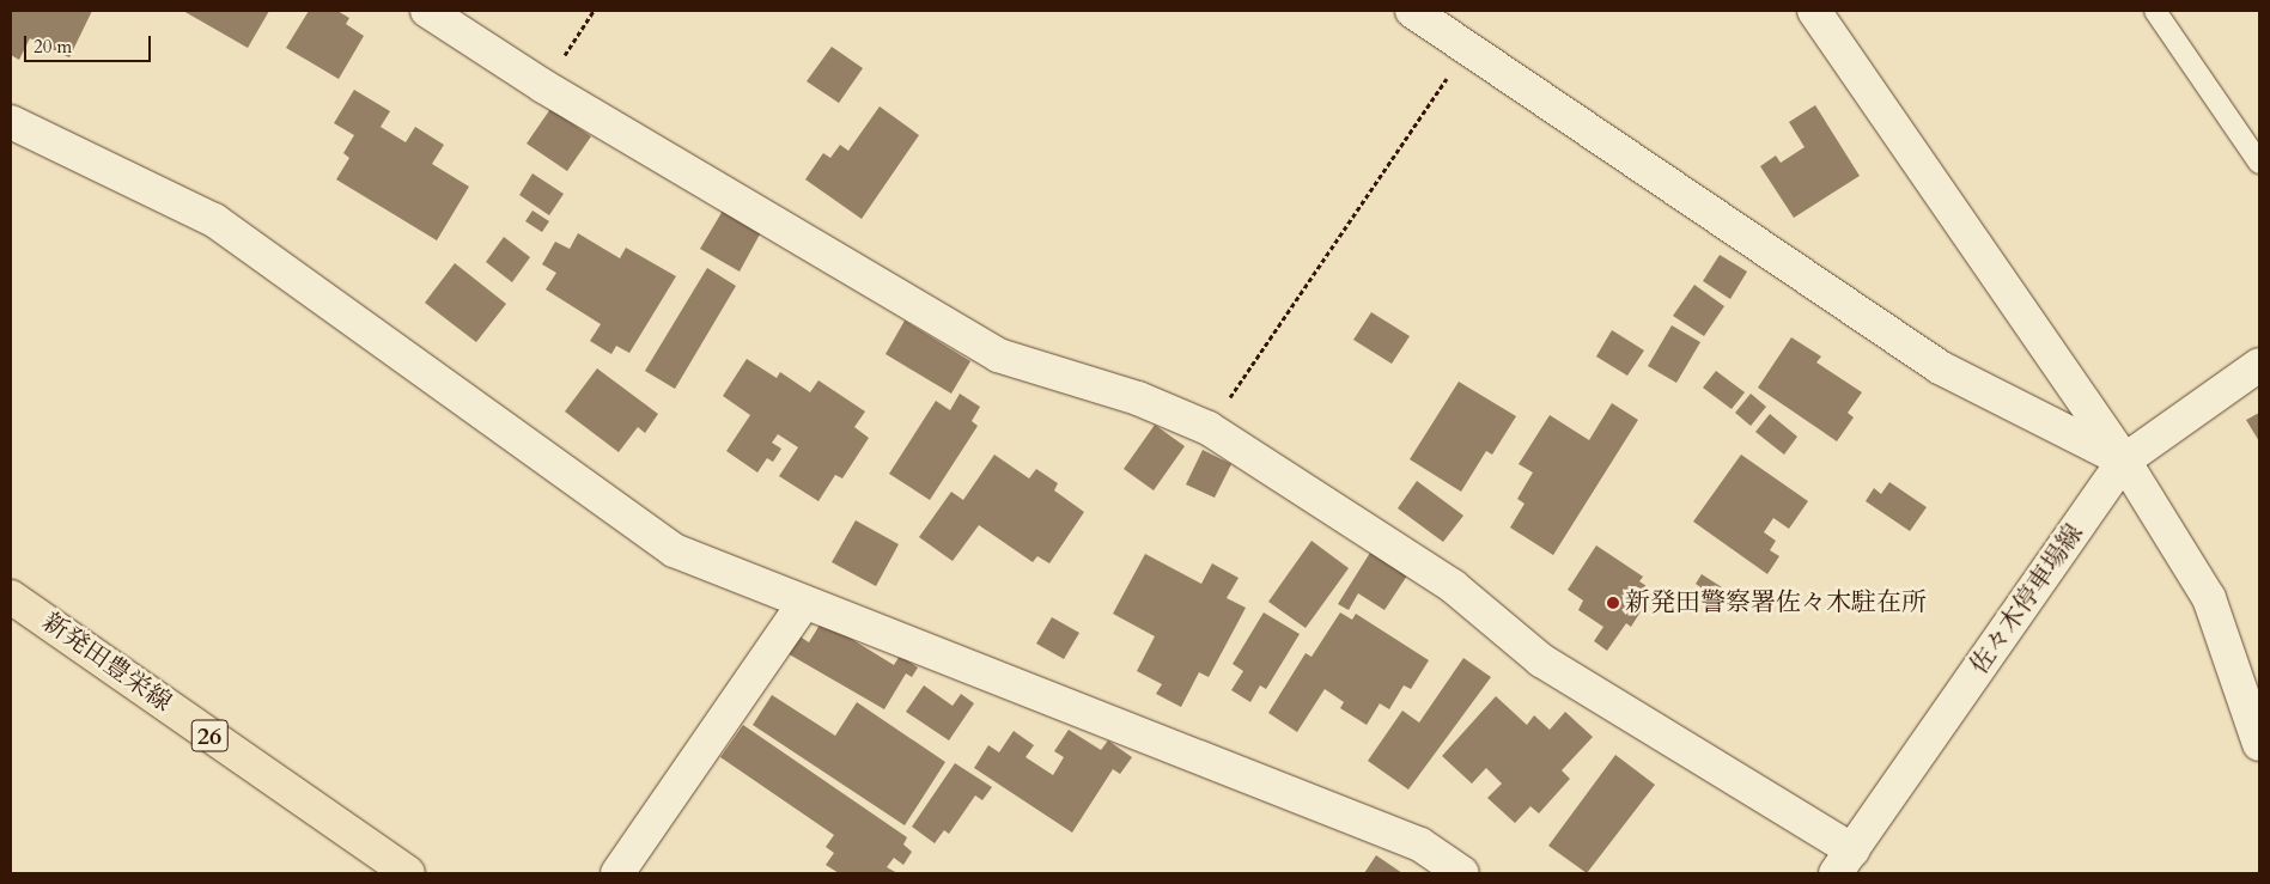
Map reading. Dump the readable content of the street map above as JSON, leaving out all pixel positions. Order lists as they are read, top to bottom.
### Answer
{
  "streets": {
    "main road": ["新発田豊栄線", "26"],
    "street": ["佐々木停車場線"]
  },
  "places": ["新発田警察署佐々木駐在所"],
  "scale_bar": "20 m"
}
